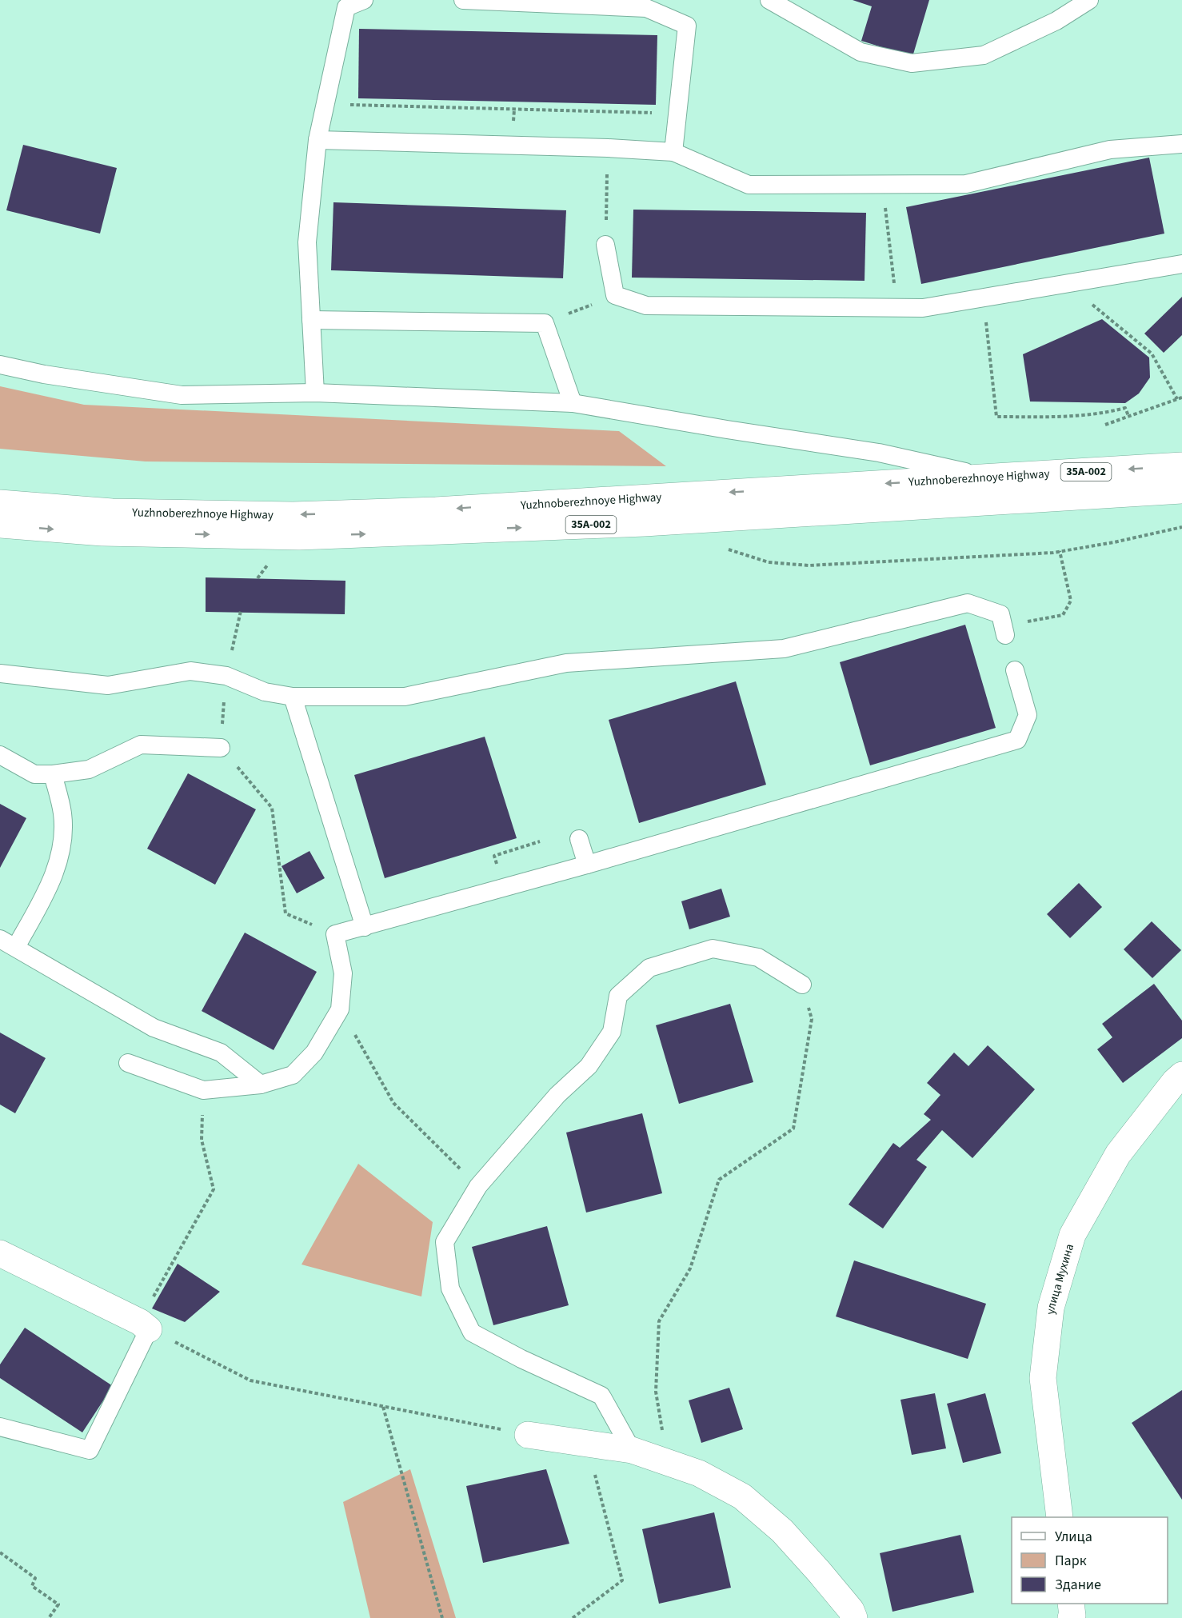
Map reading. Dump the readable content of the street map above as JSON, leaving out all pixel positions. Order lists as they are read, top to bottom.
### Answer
{
  "streets": {
    "main road": ["35А-002", "Yuzhnoberezhnoye Highway", "улица Мухина"]
  },
  "legend": ["Улица", "Парк", "Здание"]
}
